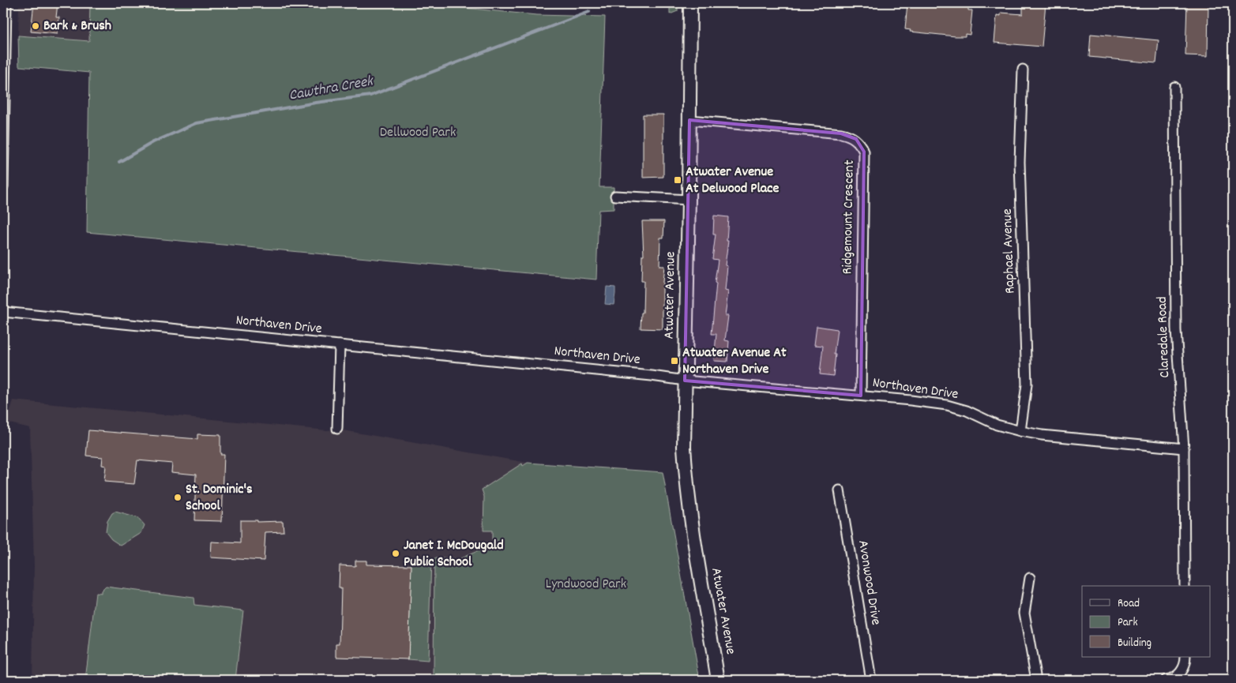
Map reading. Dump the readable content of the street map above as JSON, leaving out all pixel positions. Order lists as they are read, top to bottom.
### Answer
{
  "streets": {
    "street": [
      "Ridgemount Crescent",
      "Raphael Avenue",
      "Atwater Avenue",
      "Northaven Drive",
      "Claredale Road",
      "Avonwood Drive"
    ]
  },
  "crossings": [
    ["Ridgemount Crescent", "Atwater Avenue"],
    ["Ridgemount Crescent", "Northaven Drive"],
    ["Raphael Avenue", "Northaven Drive"],
    ["Atwater Avenue", "Northaven Drive"],
    ["Northaven Drive", "Claredale Road"]
  ],
  "water": ["Cawthra Creek"],
  "parks": ["Dellwood Park", "Lyndwood Park"],
  "places": {
    "other": ["Bark & Brush", "St. Dominic's School", "Janet I. McDougald Public School"],
    "transit": ["Atwater Avenue At Delwood Place", "Atwater Avenue At Northaven Drive"]
  },
  "legend": ["Road", "Park", "Building"]
}
